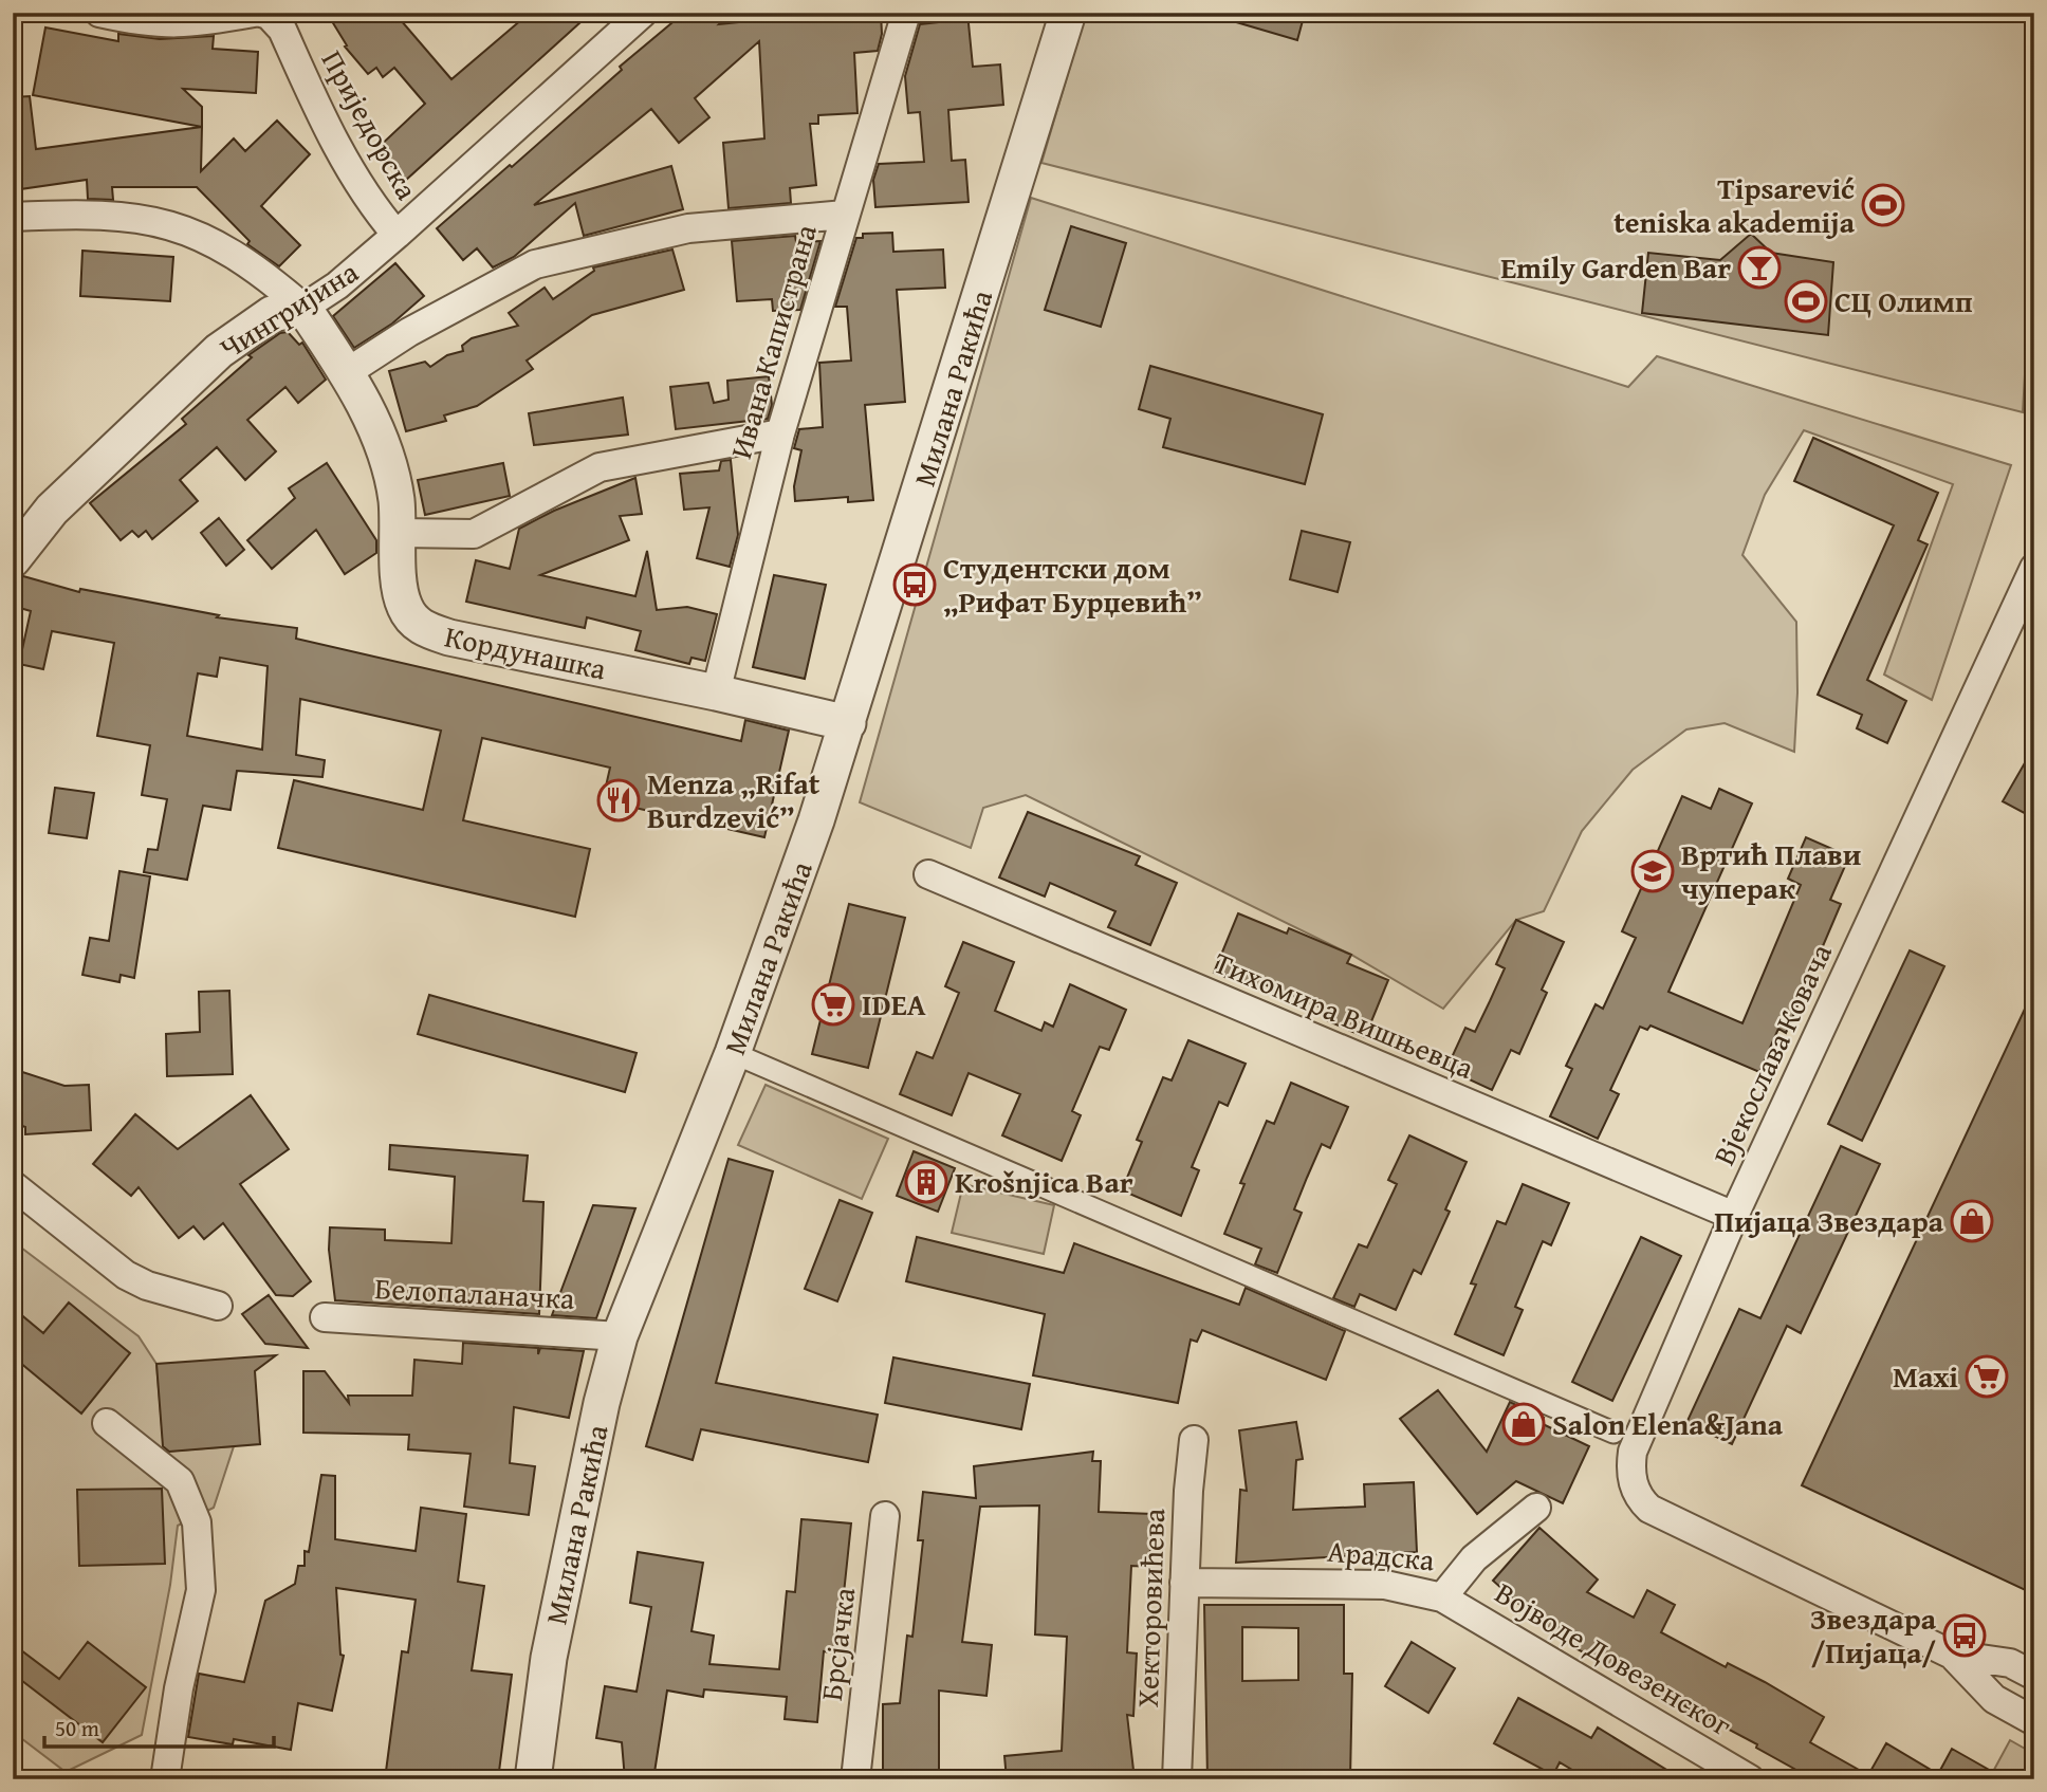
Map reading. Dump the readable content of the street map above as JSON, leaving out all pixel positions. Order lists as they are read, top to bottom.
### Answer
{
  "streets": {
    "street": [
      "Приједорска",
      "Чингријина",
      "Ивана Капистрана",
      "Милана Ракића",
      "Кордунашка",
      "Тихомира Вишњевца",
      "Вјекослава Ковача",
      "Белопаланачка",
      "Арадска",
      "Хекторовићева",
      "Брсјачка",
      "Војводе Довезенског"
    ]
  },
  "crossings": [
    ["Приједорска", "Чингријина"],
    ["Чингријина", "Кордунашка"],
    ["Ивана Капистрана", "Кордунашка"],
    ["Милана Ракића", "Кордунашка"],
    ["Милана Ракића", "Белопаланачка"],
    ["Тихомира Вишњевца", "Вјекослава Ковача"],
    ["Арадска", "Хекторовићева"],
    ["Арадска", "Војводе Довезенског"]
  ],
  "places": {
    "sports": ["Tipsarević teniska akademija", "СЦ Олимп"],
    "bar": ["Emily Garden Bar"],
    "bus stop": ["Студентски дом „Рифат Бурџевић”", "Звездара /Пијаца/"],
    "restaurant": ["Menza „Rifat Burdzević”"],
    "school or university": ["Вртић Плави чуперак"],
    "supermarket": ["IDEA", "Maxi"],
    "building": ["Krošnjica Bar"],
    "shop": ["Пијаца Звездара", "Salon Elena&Jana"]
  },
  "scale_bar": "50 m"
}
